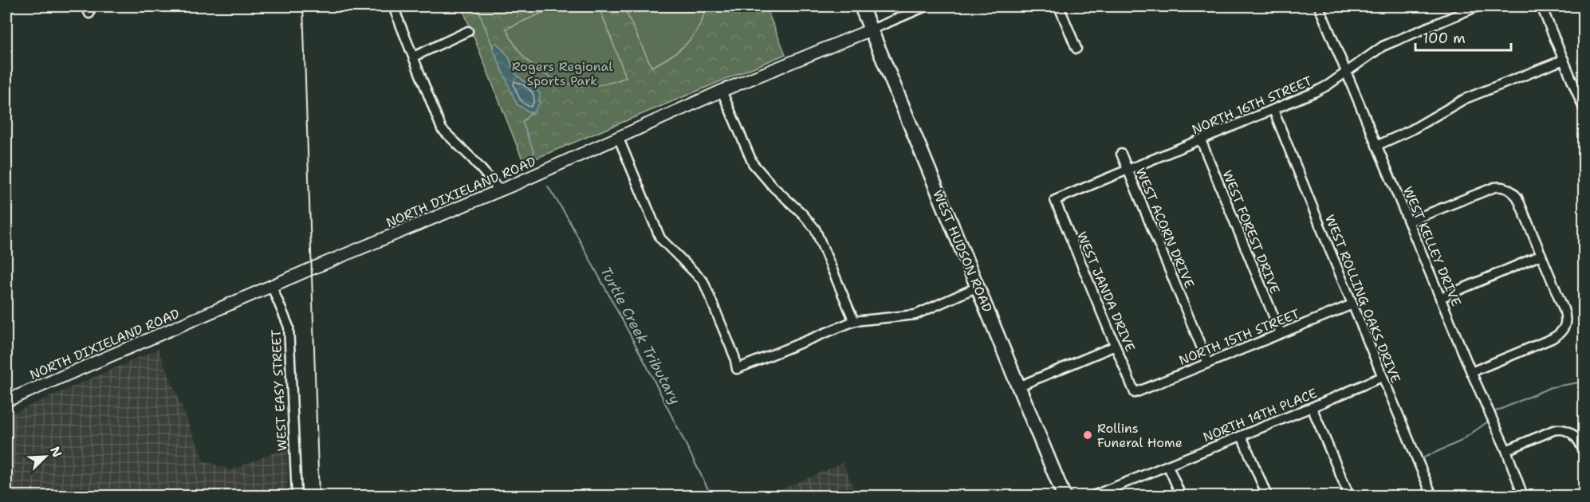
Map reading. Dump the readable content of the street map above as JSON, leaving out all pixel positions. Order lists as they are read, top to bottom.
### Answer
{
  "streets": {
    "highway": ["WEST HUDSON ROAD"],
    "main road": ["NORTH DIXIELAND ROAD"],
    "street": [
      "NORTH 16TH STREET",
      "WEST ACORN DRIVE",
      "WEST FOREST DRIVE",
      "WEST KELLEY DRIVE",
      "WEST JANDA DRIVE",
      "WEST ROLLING OAKS DRIVE",
      "NORTH 15TH STREET",
      "WEST EASY STREET",
      "NORTH 14TH PLACE"
    ]
  },
  "crossings": [
    ["NORTH 16TH STREET", "WEST ACORN DRIVE"],
    ["NORTH 16TH STREET", "WEST FOREST DRIVE"],
    ["NORTH 16TH STREET", "WEST KELLEY DRIVE"],
    ["NORTH 16TH STREET", "WEST JANDA DRIVE"],
    ["NORTH 16TH STREET", "WEST ROLLING OAKS DRIVE"],
    ["NORTH DIXIELAND ROAD", "WEST HUDSON ROAD"],
    ["NORTH DIXIELAND ROAD", "WEST EASY STREET"],
    ["WEST ACORN DRIVE", "NORTH 15TH STREET"],
    ["WEST FOREST DRIVE", "NORTH 15TH STREET"],
    ["WEST JANDA DRIVE", "NORTH 15TH STREET"],
    ["WEST ROLLING OAKS DRIVE", "NORTH 15TH STREET"],
    ["WEST ROLLING OAKS DRIVE", "NORTH 14TH PLACE"]
  ],
  "water": ["Turtle Creek Tributary"],
  "parks": ["Rogers Regional Sports Park"],
  "places": ["Rollins Funeral Home"],
  "scale_bar": "100 m",
  "north": "top right"
}
